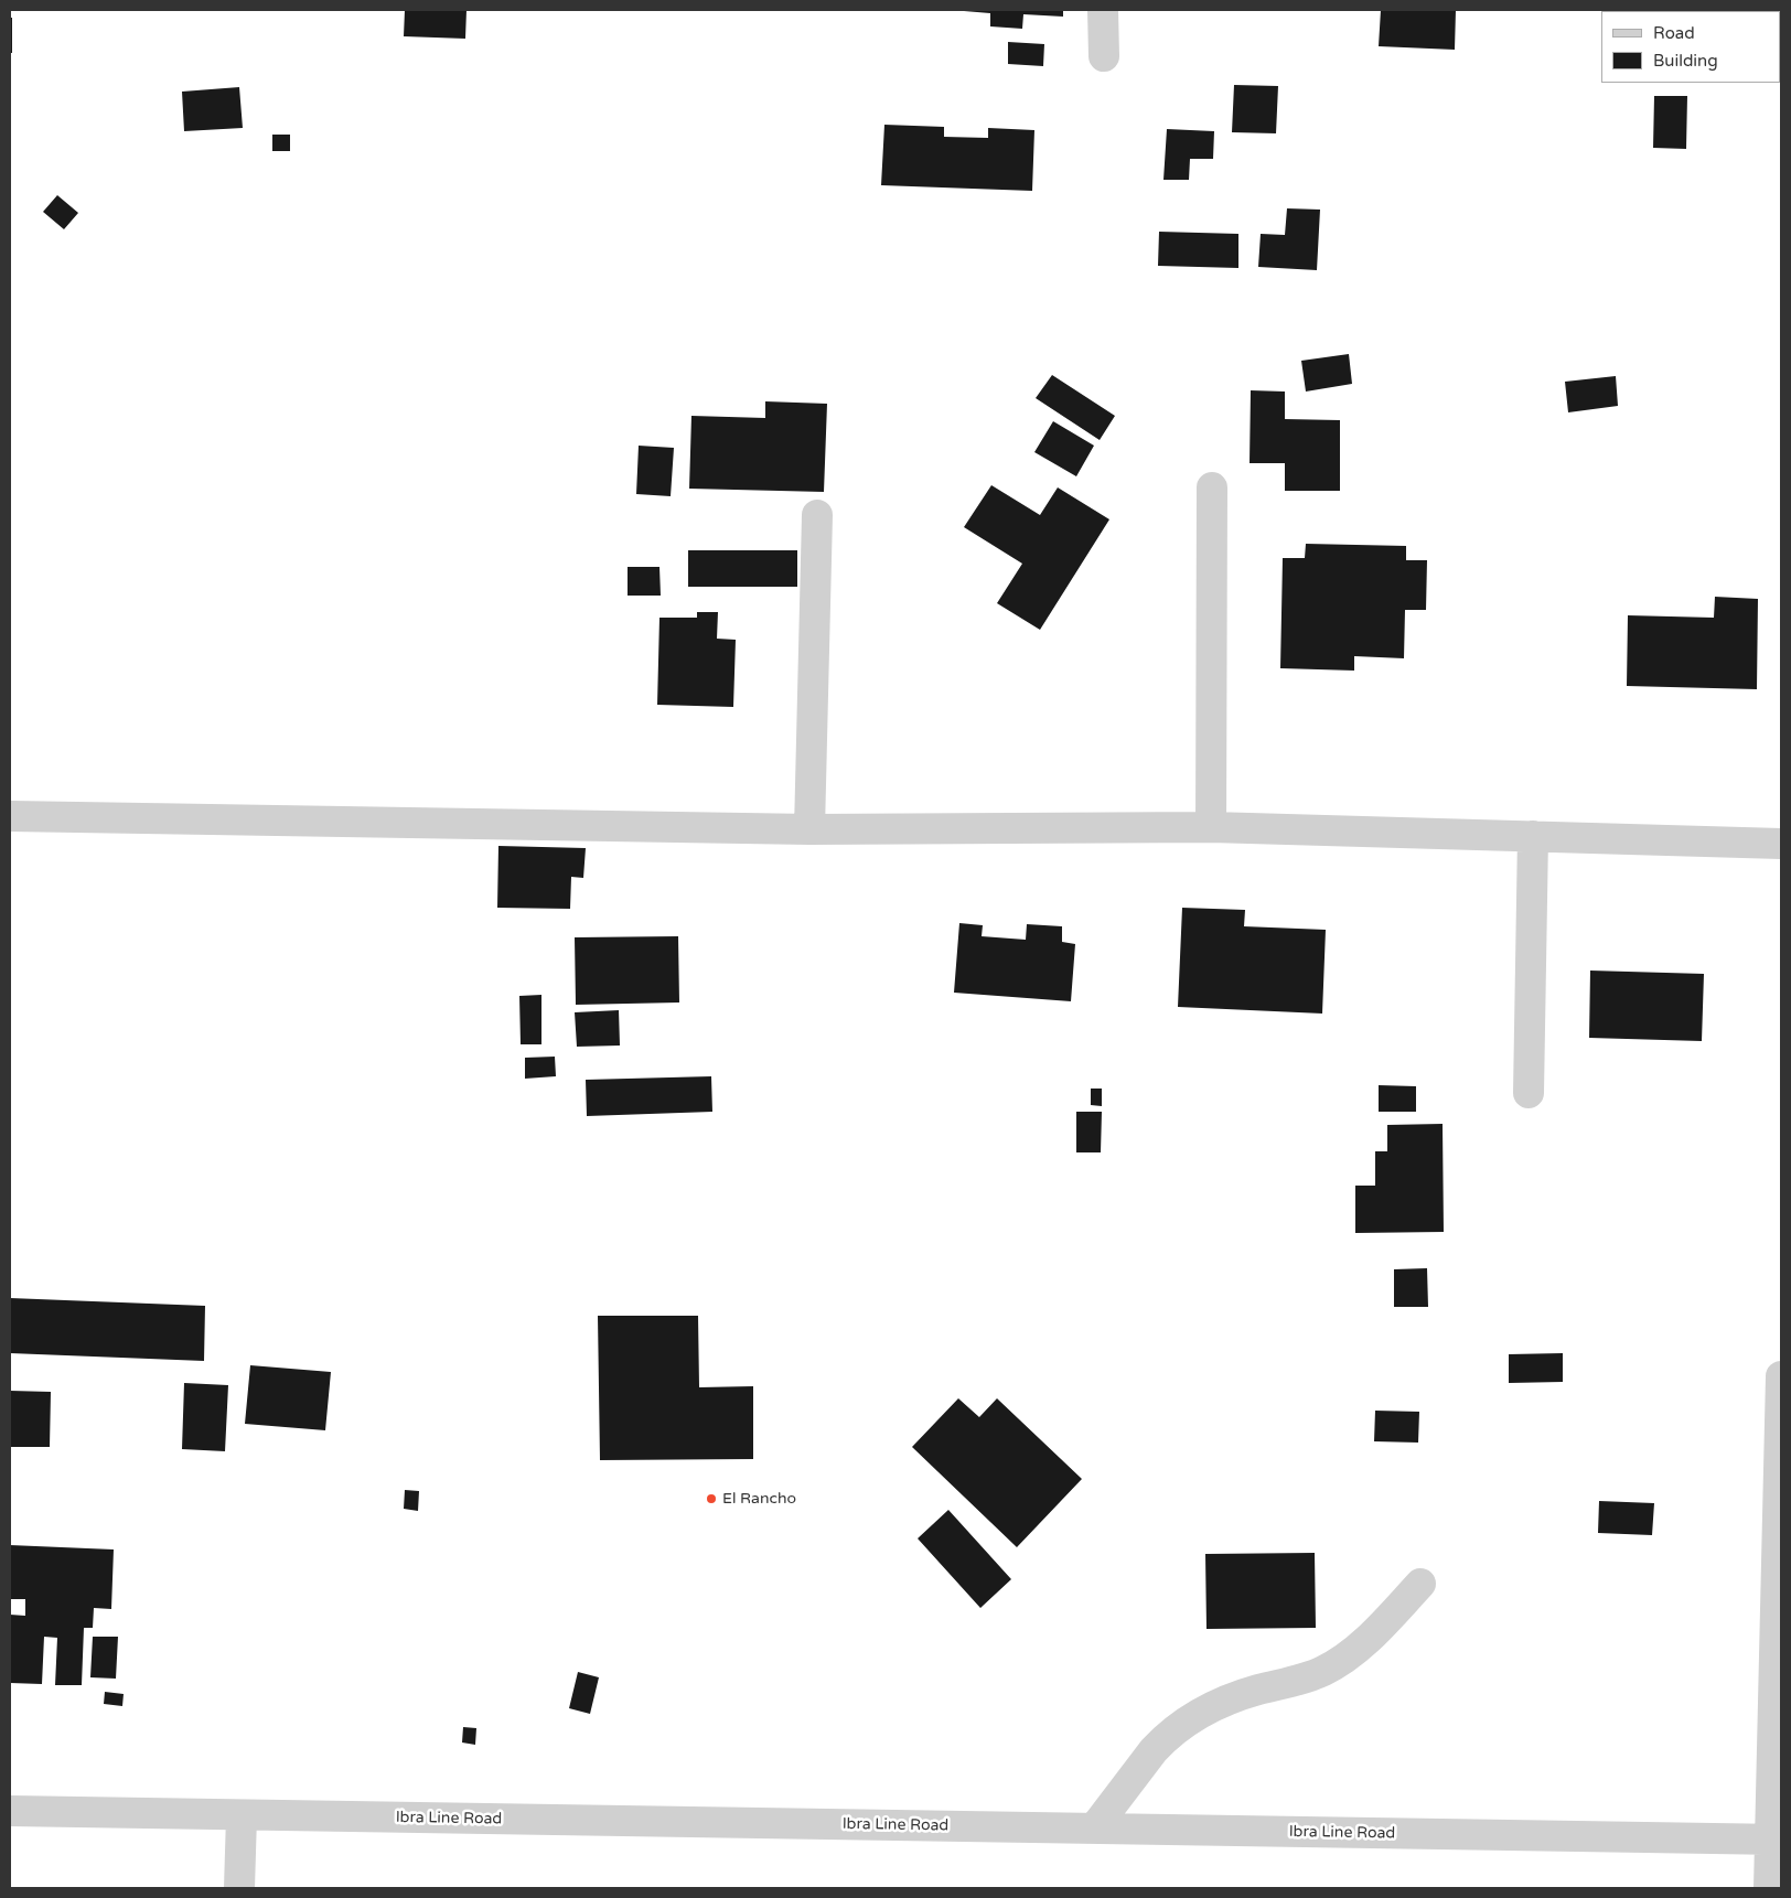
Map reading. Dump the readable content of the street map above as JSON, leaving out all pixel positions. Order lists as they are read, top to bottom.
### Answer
{
  "streets": {
    "street": ["Ibra Line Road"]
  },
  "places": ["El Rancho"],
  "legend": ["Road", "Building"]
}
